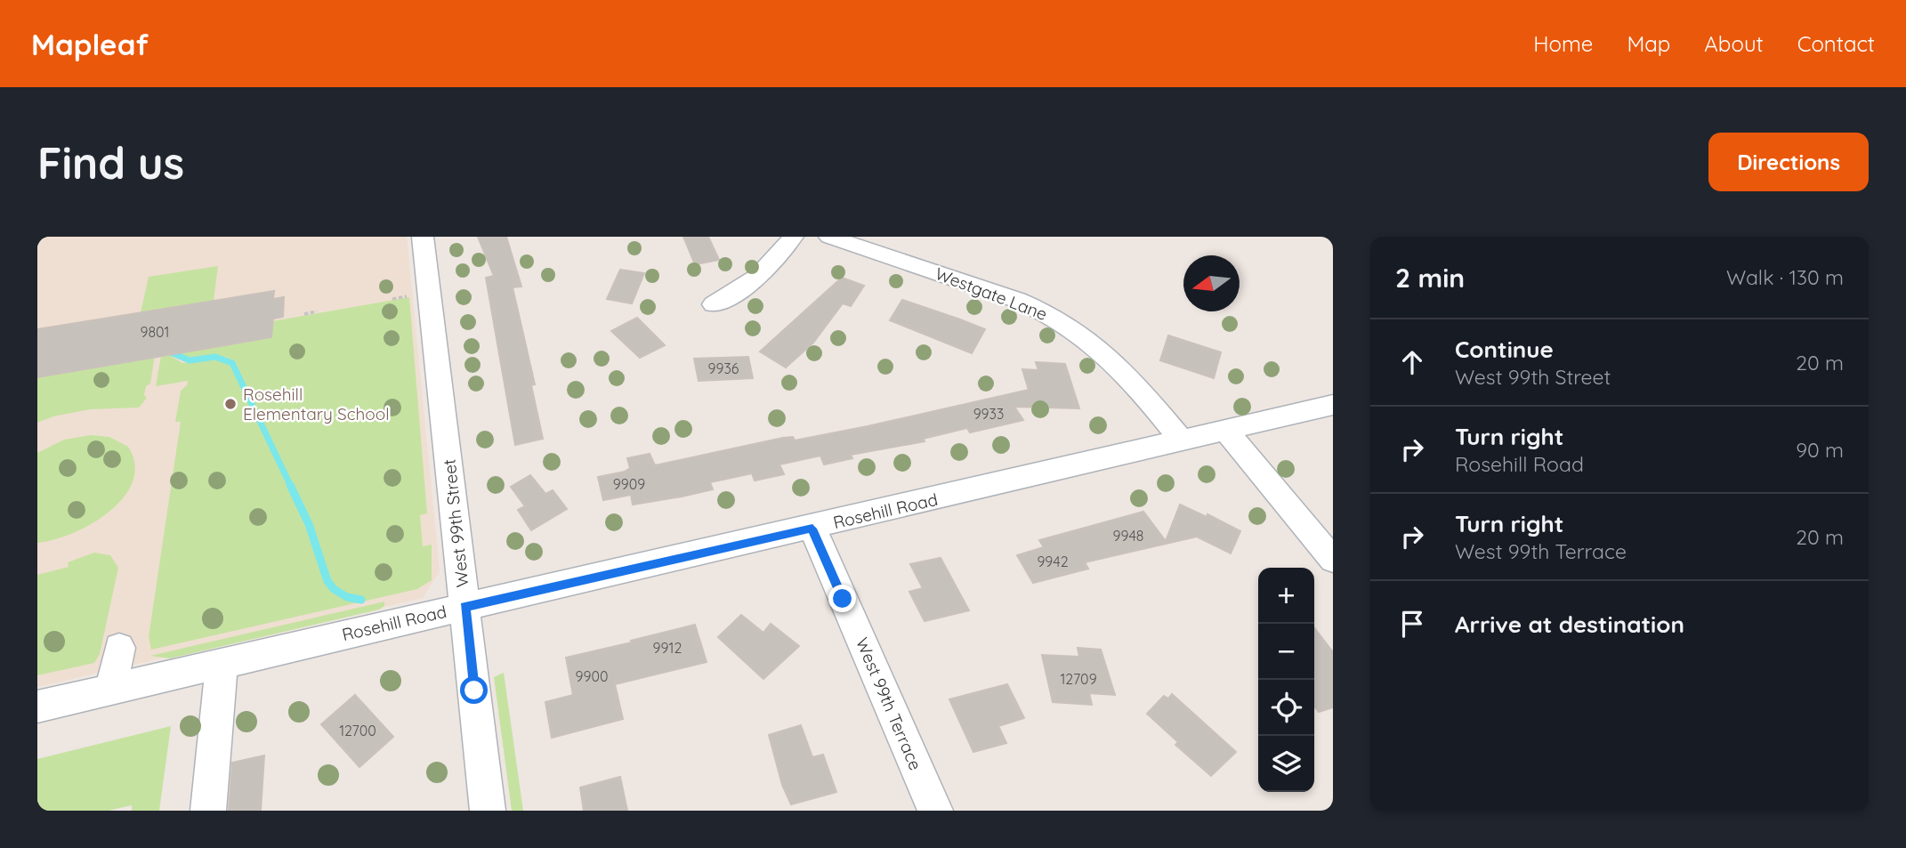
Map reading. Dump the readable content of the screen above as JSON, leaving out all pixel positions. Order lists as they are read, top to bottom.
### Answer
{
  "streets": {
    "street": [
      "Westgate Lane",
      "Rosehill Road",
      "West 99th Street",
      "West 99th Terrace"
    ]
  },
  "crossings": [
    ["Westgate Lane", "Rosehill Road"],
    ["Rosehill Road", "West 99th Street"],
    ["Rosehill Road", "West 99th Terrace"]
  ],
  "places": ["Rosehill Elementary School"],
  "house_numbers": [
    "9801",
    "9936",
    "9933",
    "9909",
    "9948",
    "9942",
    "9912",
    "9900",
    "12709",
    "12700"
  ],
  "north": "left",
  "page": {
    "header": "Mapleaf",
    "nav": [
      "Home",
      "Map",
      "About",
      "Contact"
    ],
    "buttons": "Directions",
    "title": "Find us",
    "heading": ["2 min", "Walk · 130 m"],
    "list": [
      ["Continue", "West 99th Street", "20 m"],
      ["Turn right", "Rosehill Road", "90 m"],
      ["Turn right", "West 99th Terrace", "20 m"],
      "Arrive at destination"
    ],
    "map_buttons": ["+", "−"]
  }
}
